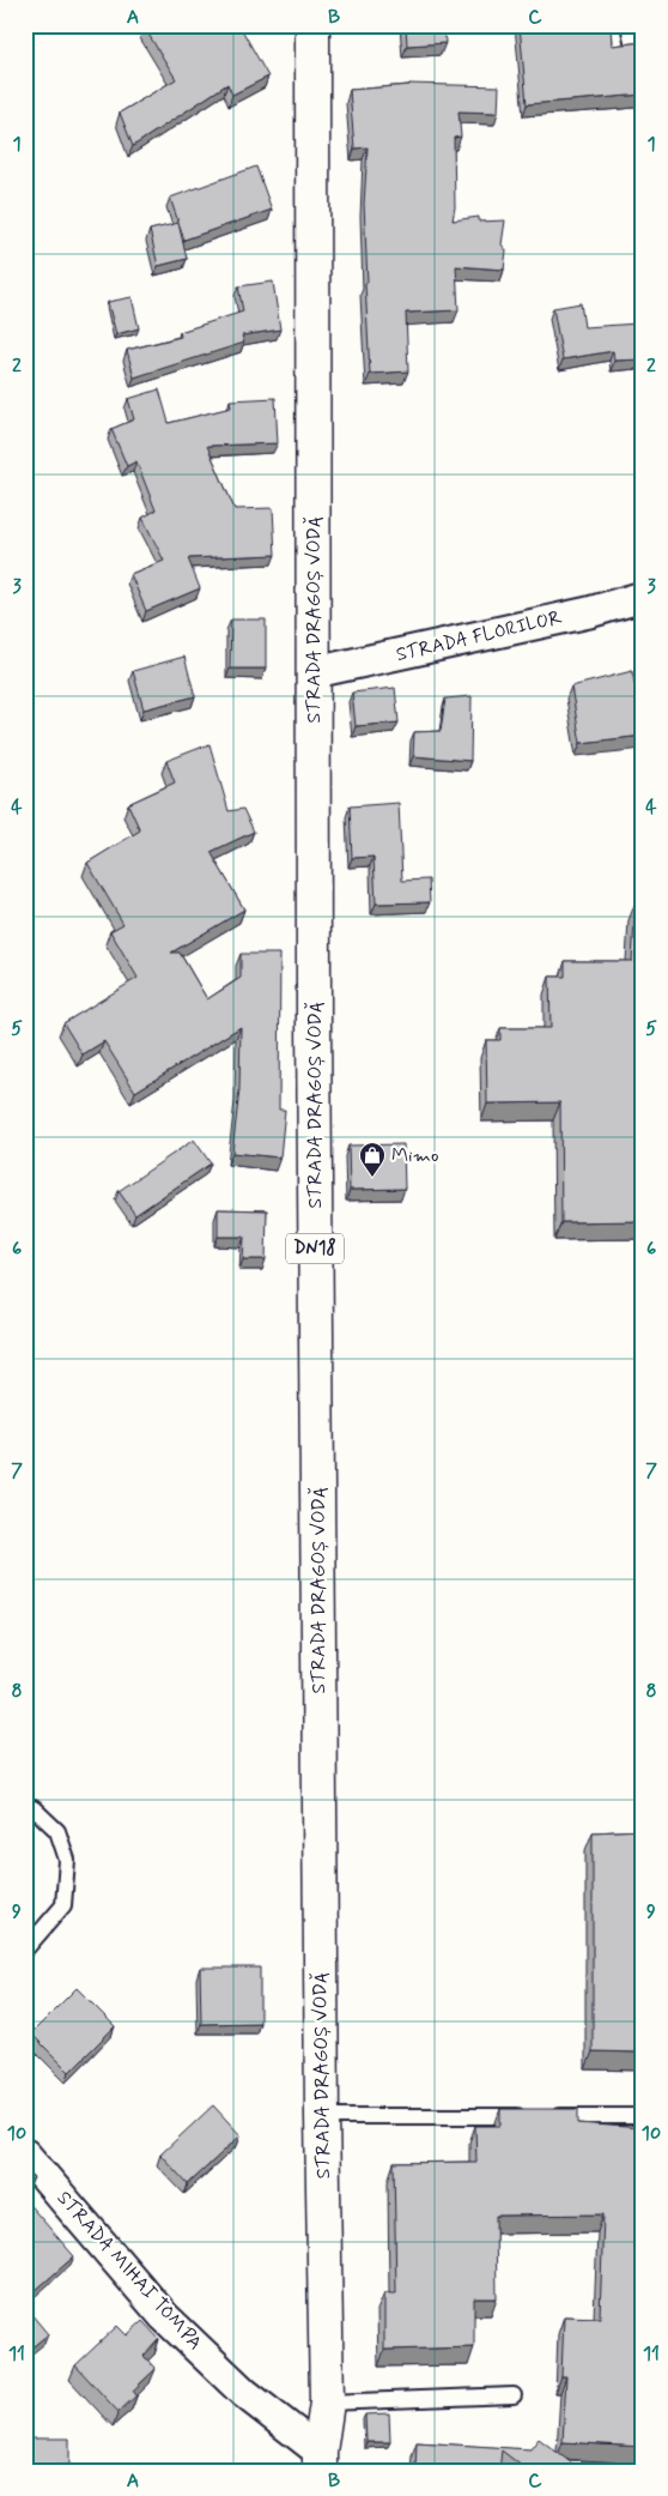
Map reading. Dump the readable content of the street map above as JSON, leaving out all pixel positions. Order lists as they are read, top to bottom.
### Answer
{
  "streets": {
    "main road": ["STRADA DRAGOȘ VODĂ", "DN18"],
    "street": ["STRADA FLORILOR", "STRADA MIHAI TOMPA"]
  },
  "crossings": [
    ["STRADA DRAGOȘ VODĂ", "STRADA FLORILOR"],
    ["STRADA DRAGOȘ VODĂ", "STRADA MIHAI TOMPA"]
  ],
  "places": {
    "shop": ["Mimo"]
  },
  "grid": {
    "columns": ["A", "B", "C"],
    "rows": [
      "1",
      "2",
      "3",
      "4",
      "5",
      "6",
      "7",
      "8",
      "9",
      "10",
      "11"
    ]
  }
}
